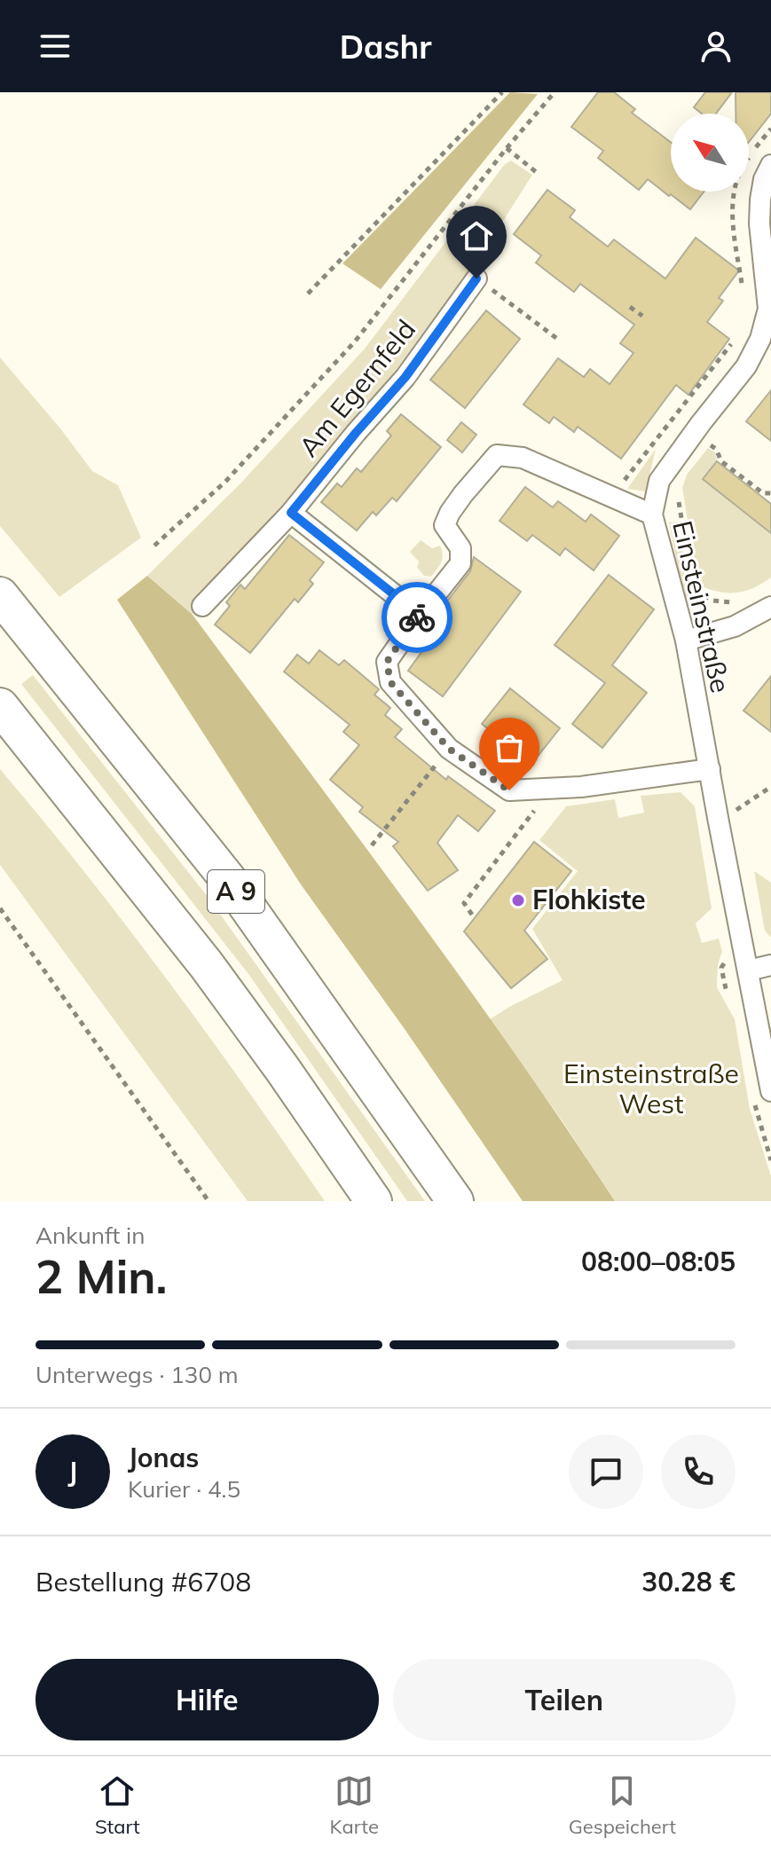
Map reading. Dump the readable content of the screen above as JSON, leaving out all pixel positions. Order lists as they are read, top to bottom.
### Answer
{
  "streets": {
    "highway": ["A 9"],
    "street": ["Am Egernfeld", "Einsteinstraße"]
  },
  "parks": ["Einsteinstraße West"],
  "places": ["Flohkiste"],
  "north": "top left",
  "page": {
    "header": "Dashr",
    "heading": ["2 Min.", "Ankunft in", "08:00–08:05"],
    "panel": [
      "Jonas",
      "Kurier · 4.5",
      "Bestellung #6708",
      "30.28 €"
    ],
    "bar": "Unterwegs · 130 m",
    "round": "J",
    "buttons": ["Hilfe", "Teilen"],
    "tabs": ["Start", "Karte", "Gespeichert"]
  }
}
